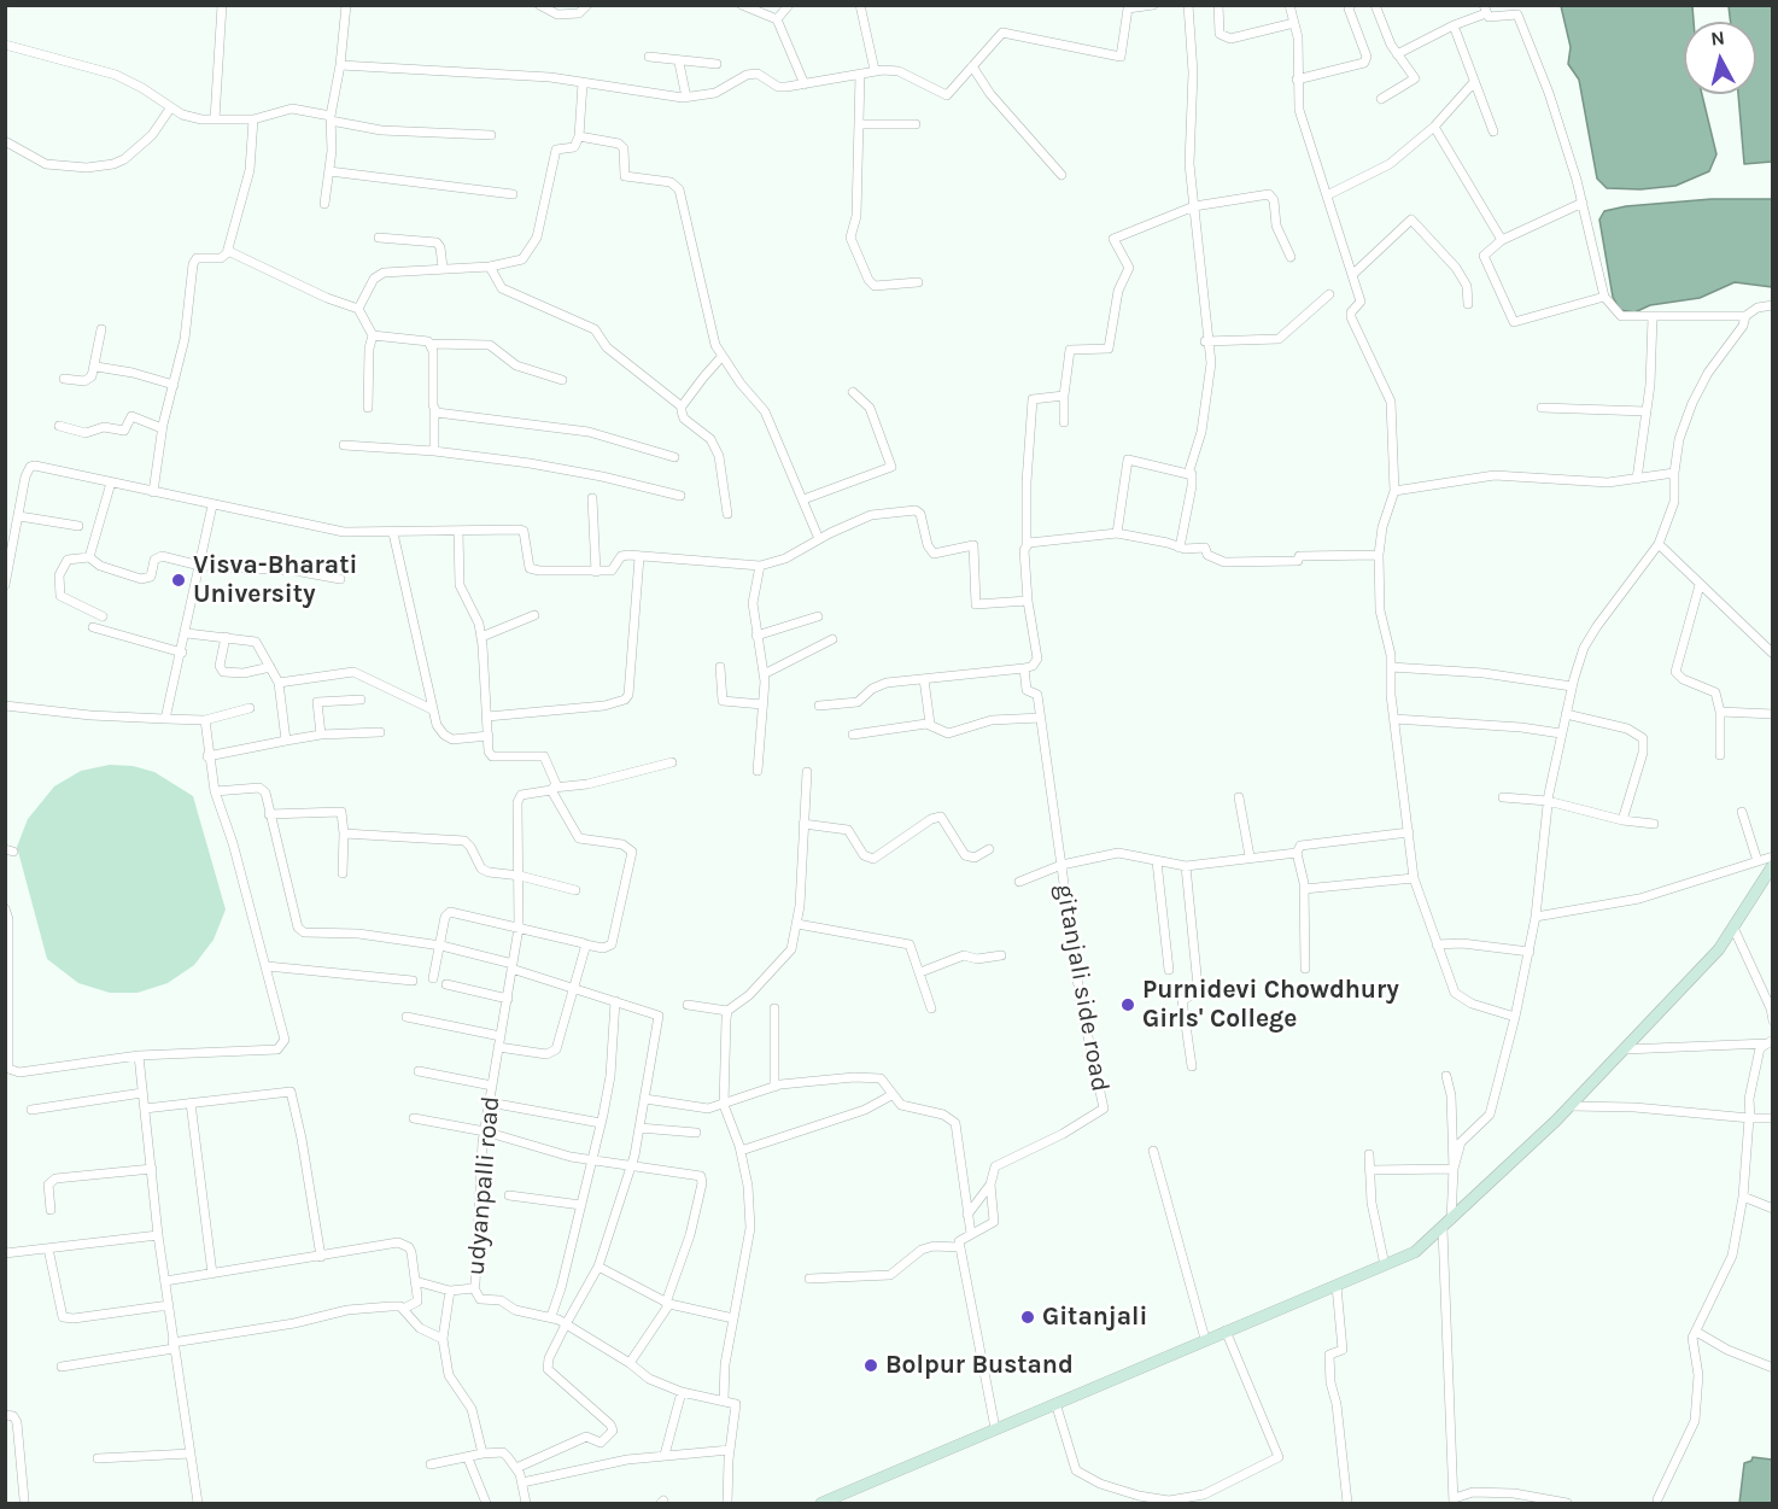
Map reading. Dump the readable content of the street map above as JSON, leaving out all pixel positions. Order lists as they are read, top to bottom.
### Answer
{
  "streets": {
    "street": ["gitanjali side road", "udyanpalli road"]
  },
  "places": [
    "Visva-Bharati University",
    "Purnidevi Chowdhury Girls' College",
    "Gitanjali",
    "Bolpur Bustand"
  ],
  "north": "top"
}
